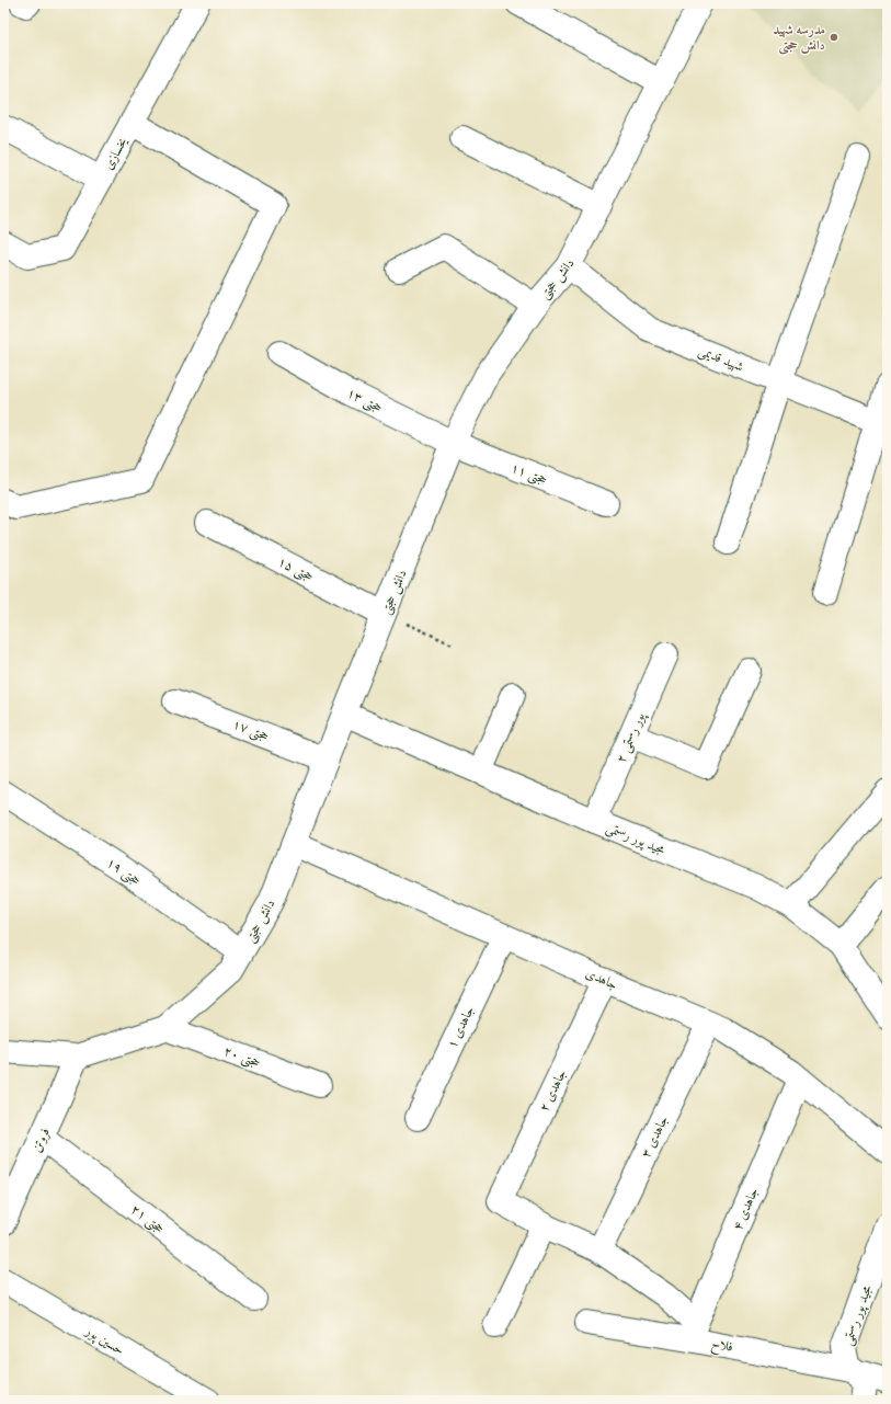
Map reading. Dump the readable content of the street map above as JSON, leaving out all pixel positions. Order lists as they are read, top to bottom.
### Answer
{
  "streets": {
    "street": [
      "یخسازی",
      "دانش حجتی",
      "شهید قدیمی",
      "حجتی ۱۳",
      "حجتی ۱۱",
      "حجتی ۱۵",
      "حجتی ۱۷",
      "پور رستمی ۲",
      "مجید پور رستمی",
      "حجتی ۱۹",
      "جاهدی",
      "جاهدی ۱",
      "حجتی ۲۰",
      "جاهدی ۲",
      "جاهدی ۳",
      "فروتن",
      "جاهدی ۴",
      "حجتی ۲۱",
      "حسین پور",
      "فلاح"
    ]
  },
  "crossings": [
    ["دانش حجتی", "شهید قدیمی"],
    ["دانش حجتی", "حجتی ۱۳"],
    ["دانش حجتی", "حجتی ۱۱"],
    ["دانش حجتی", "حجتی ۱۵"],
    ["دانش حجتی", "حجتی ۱۷"],
    ["دانش حجتی", "مجید پور رستمی"],
    ["دانش حجتی", "حجتی ۱۹"],
    ["دانش حجتی", "جاهدی"],
    ["دانش حجتی", "حجتی ۲۰"],
    ["دانش حجتی", "فروتن"],
    ["حجتی ۱۳", "حجتی ۱۱"],
    ["پور رستمی ۲", "مجید پور رستمی"],
    ["مجید پور رستمی", "فلاح"],
    ["جاهدی", "جاهدی ۱"],
    ["جاهدی", "جاهدی ۲"],
    ["جاهدی", "جاهدی ۳"],
    ["جاهدی", "جاهدی ۴"],
    ["فروتن", "حجتی ۲۱"],
    ["جاهدی ۴", "فلاح"]
  ],
  "places": ["مدرسه شهید دانش حجتی"]
}
